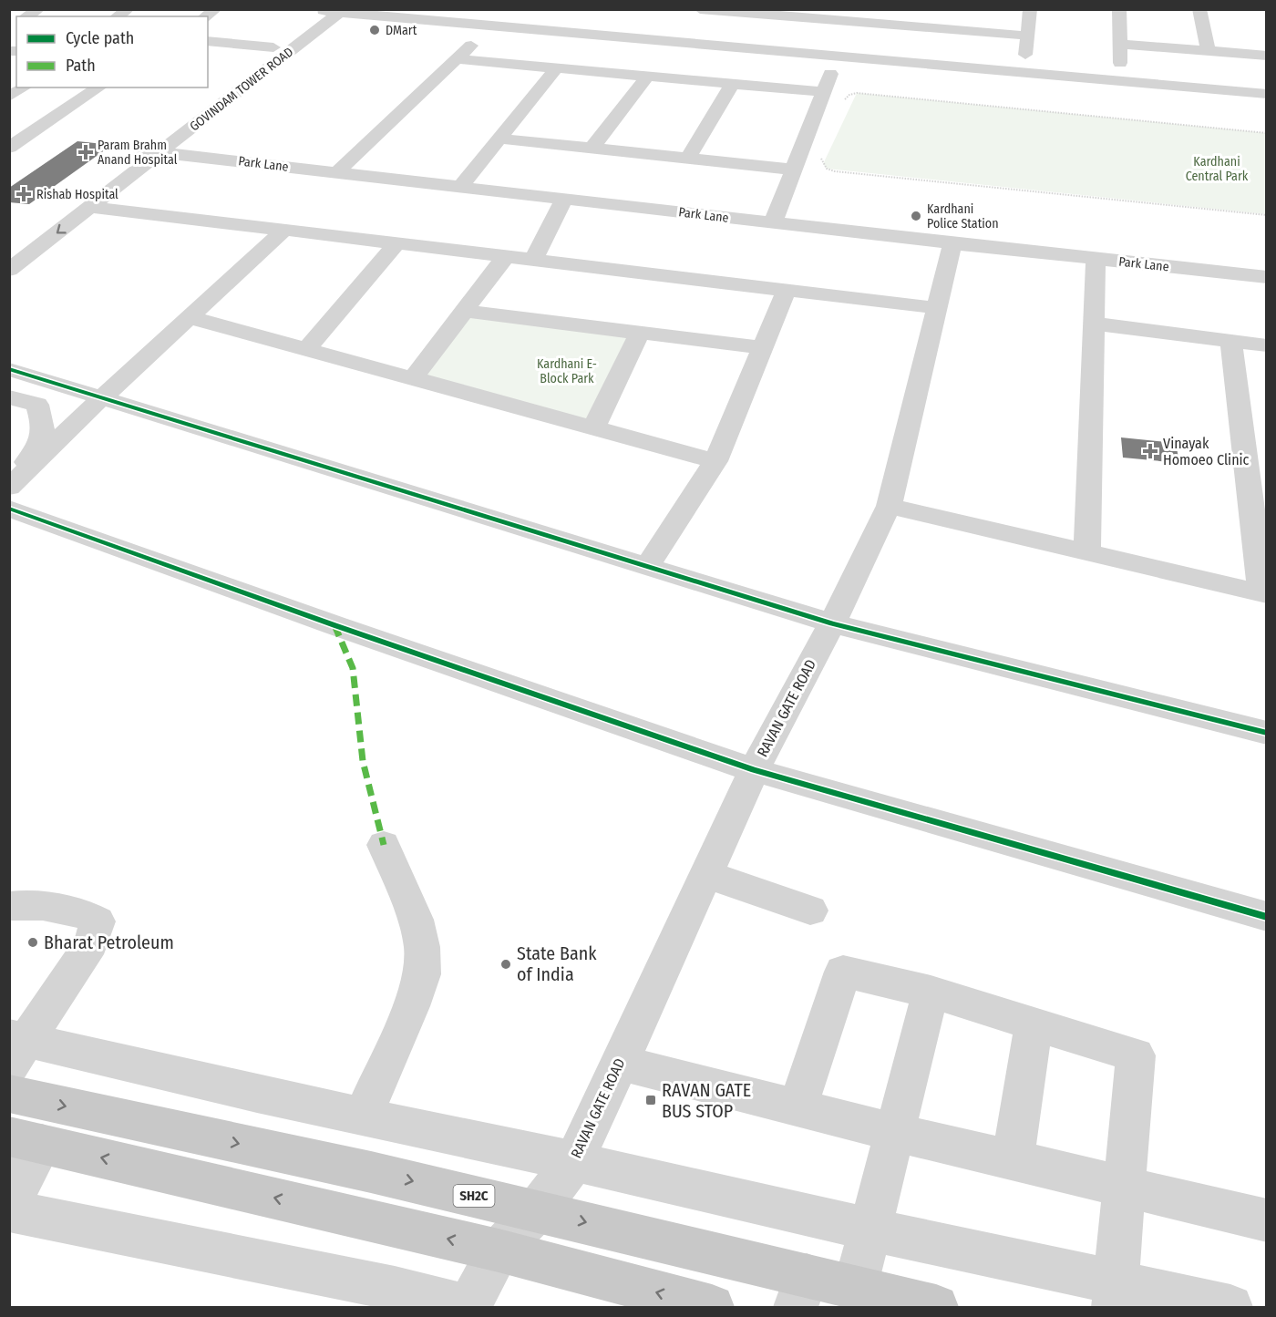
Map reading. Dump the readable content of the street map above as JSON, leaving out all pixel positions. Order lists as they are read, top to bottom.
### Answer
{
  "streets": {
    "main road": ["SH2C"],
    "street": ["GOVINDAM TOWER ROAD", "Park Lane", "RAVAN GATE ROAD"]
  },
  "crossings": [
    ["GOVINDAM TOWER ROAD", "Park Lane"],
    ["Park Lane", "RAVAN GATE ROAD"],
    ["RAVAN GATE ROAD", "SH2C"]
  ],
  "parks": ["Kardhani Central Park", "Kardhani E- Block Park"],
  "places": {
    "other": [
      "DMart",
      "Kardhani Police Station",
      "Bharat Petroleum",
      "State Bank of India"
    ],
    "health": ["Param Brahm Anand Hospital", "Rishab Hospital", "Vinayak Homoeo Clinic"],
    "transit": ["RAVAN GATE BUS STOP"]
  },
  "legend": ["Cycle path", "Path"]
}
